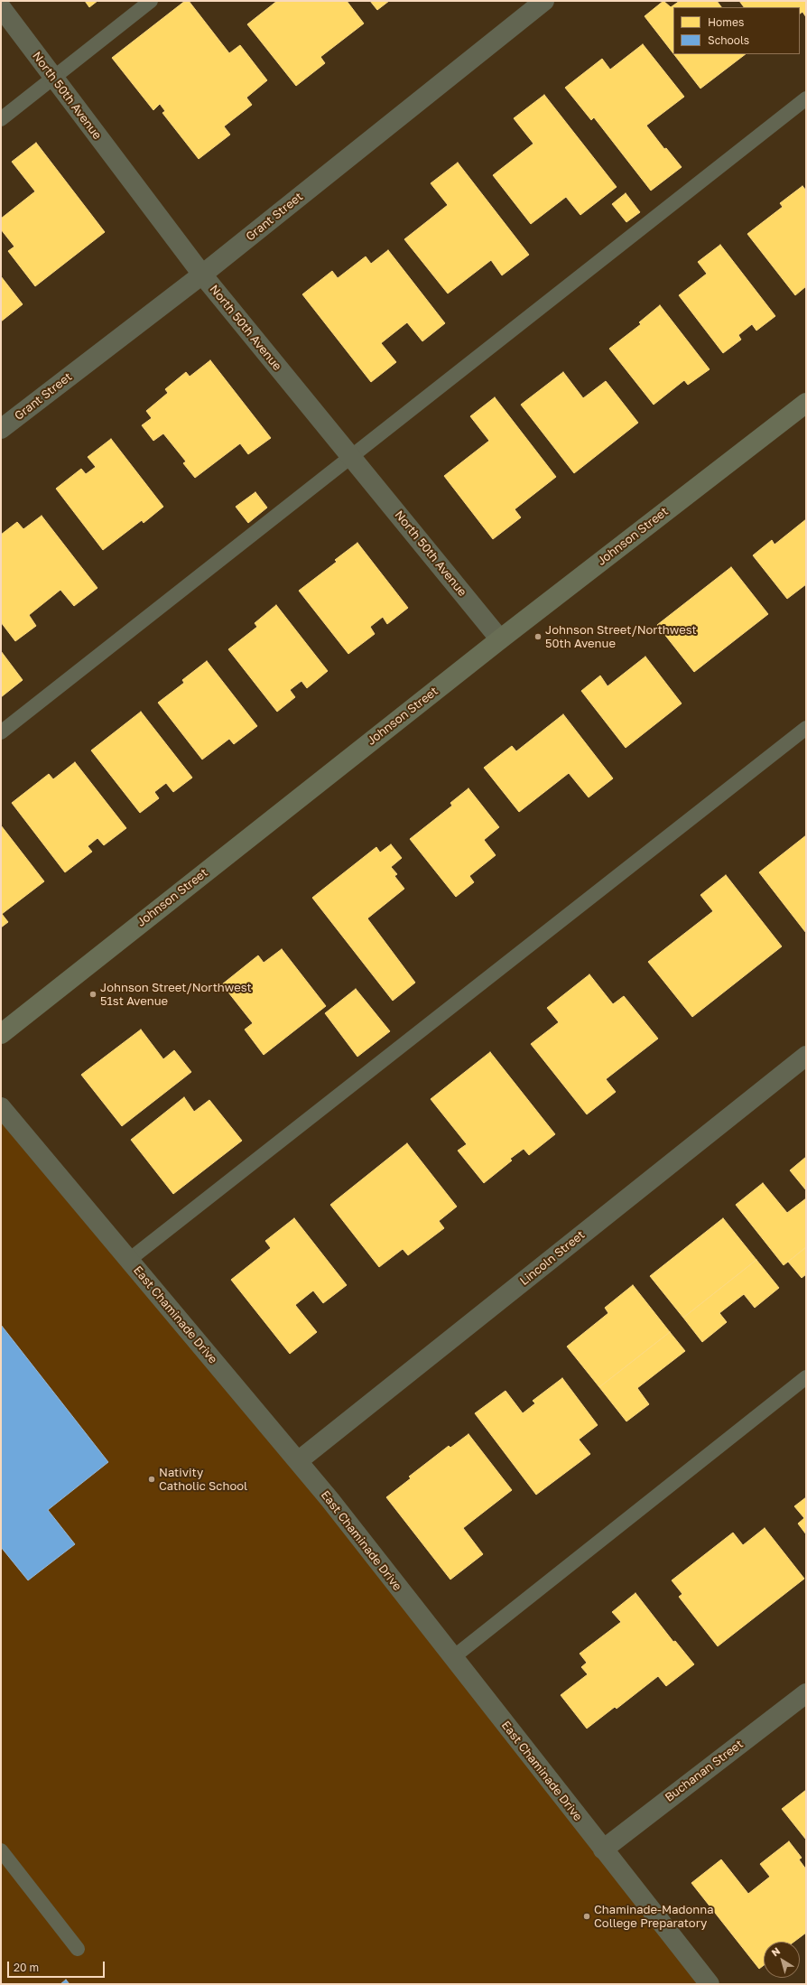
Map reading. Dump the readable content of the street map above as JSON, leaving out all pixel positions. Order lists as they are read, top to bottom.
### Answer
{
  "streets": {
    "street": [
      "North 50th Avenue",
      "Grant Street",
      "Johnson Street",
      "Lincoln Street",
      "East Chaminade Drive",
      "Buchanan Street"
    ]
  },
  "crossings": [
    ["North 50th Avenue", "Grant Street"],
    ["North 50th Avenue", "Johnson Street"],
    ["Lincoln Street", "East Chaminade Drive"],
    ["East Chaminade Drive", "Buchanan Street"]
  ],
  "places": [
    "Johnson Street/Northwest 50th Avenue",
    "Johnson Street/Northwest 51st Avenue",
    "Nativity Catholic School",
    "Chaminade-Madonna College Preparatory"
  ],
  "legend": ["Homes", "Schools"],
  "scale_bar": "20 m",
  "north": "top left"
}
